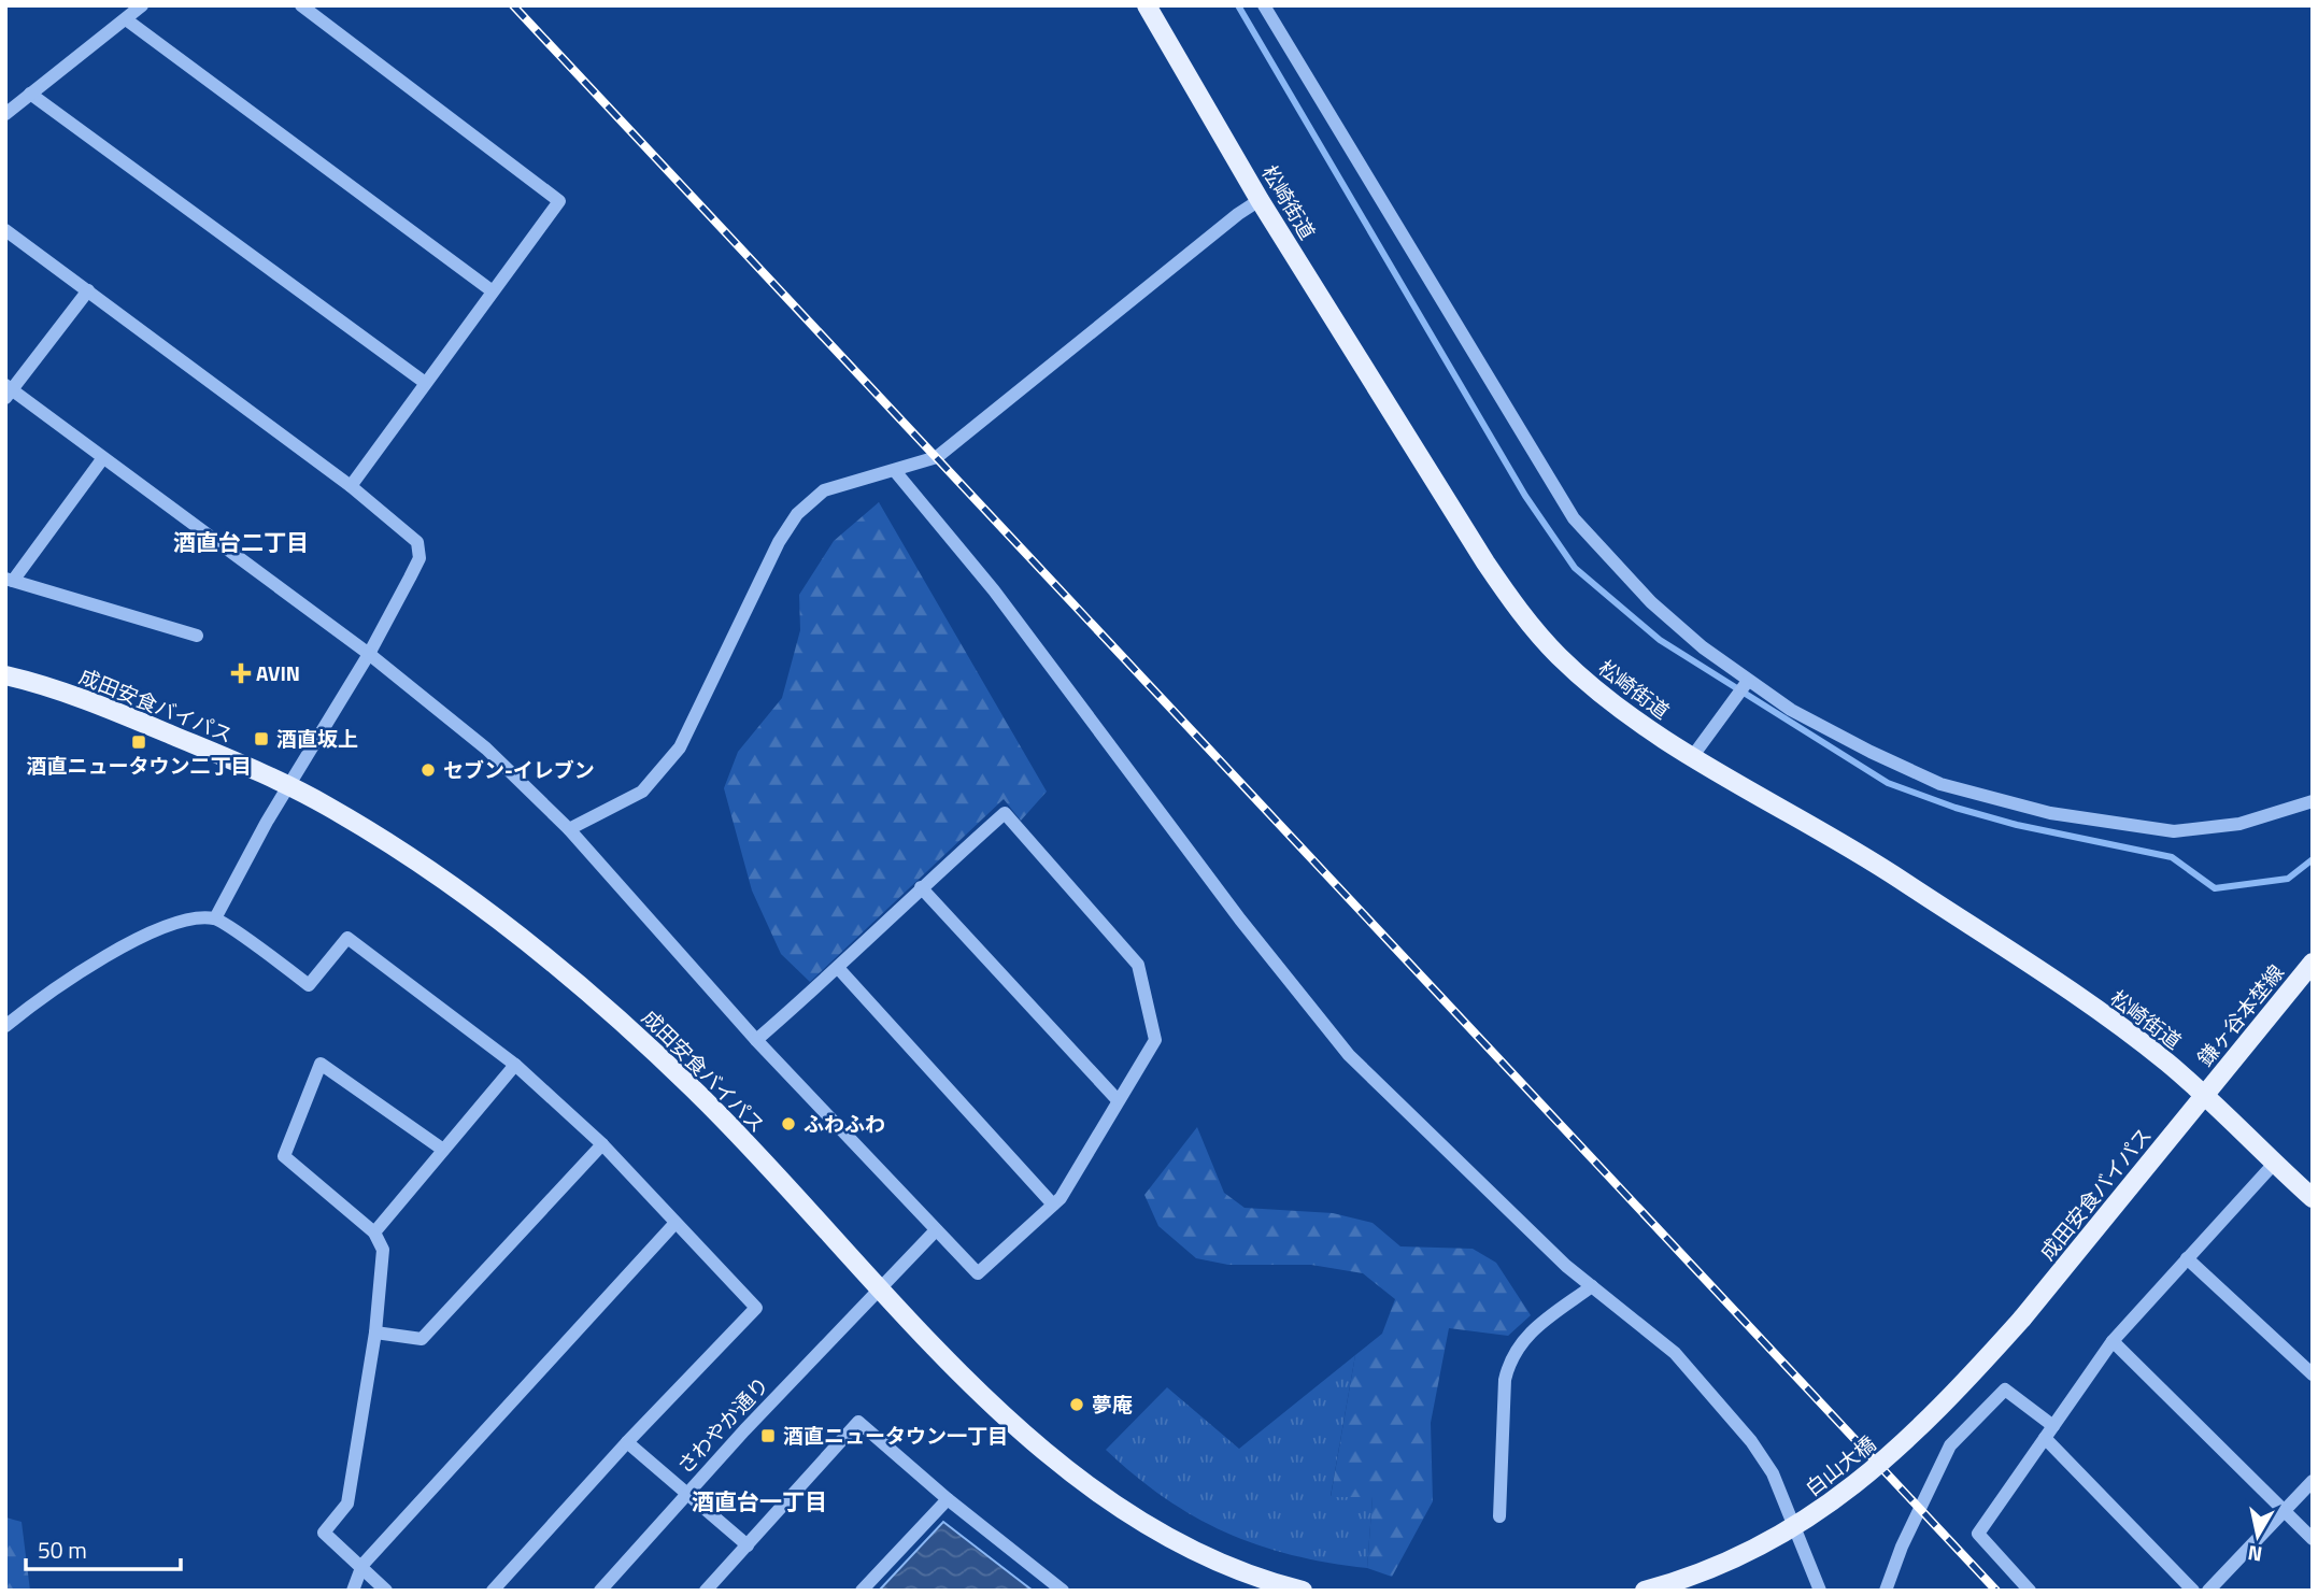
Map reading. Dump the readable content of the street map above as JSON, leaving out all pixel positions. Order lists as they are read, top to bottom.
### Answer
{
  "streets": {
    "main road": [
      "松崎街道",
      "成田安食バイパス",
      "鎌ヶ谷本埜線",
      "白山大橋"
    ],
    "street": ["さわやか通り"]
  },
  "crossings": [
    ["松崎街道", "成田安食バイパス"],
    ["松崎街道", "鎌ヶ谷本埜線"],
    ["成田安食バイパス", "鎌ヶ谷本埜線"],
    ["成田安食バイパス", "さわやか通り"],
    ["成田安食バイパス", "白山大橋"]
  ],
  "districts": ["酒直台二丁目", "酒直台一丁目"],
  "places": {
    "health": ["AVIN"],
    "transit": ["酒直坂上", "酒直ニュータウン二丁目", "酒直ニュータウン一丁目"],
    "other": ["セブン-イレブン", "ふわふわ", "夢庵"]
  },
  "scale_bar": "50 m",
  "north": "bottom"
}
